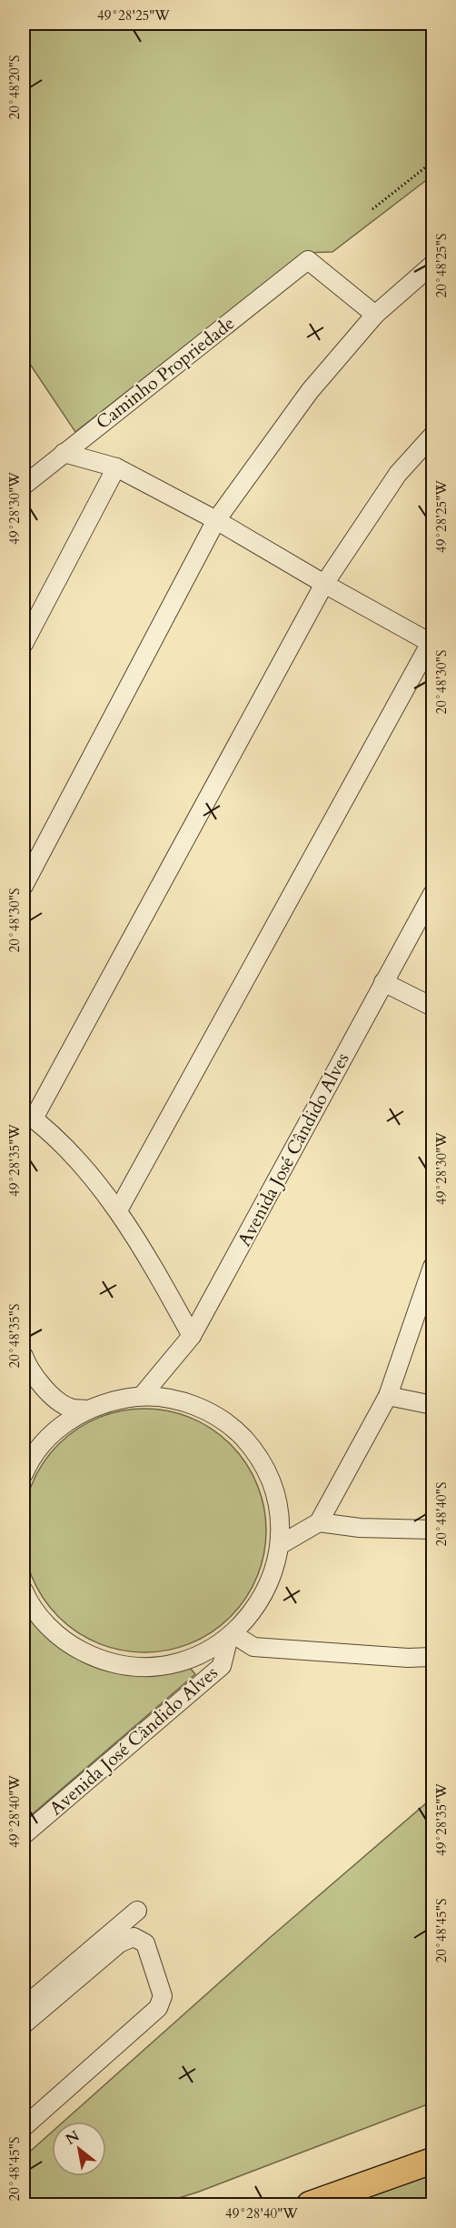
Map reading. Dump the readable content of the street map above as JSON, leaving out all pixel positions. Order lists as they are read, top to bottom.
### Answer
{
  "streets": {
    "street": ["Caminho Propriedade", "Avenida José Cândido Alves"]
  },
  "north": "top left",
  "coordinates": [
    "49°28'25\"W",
    "20°48'20\"S",
    "20°48'25\"S",
    "49°28'30\"W",
    "20°48'30\"S",
    "49°28'35\"W",
    "20°48'35\"S",
    "20°48'40\"S",
    "49°28'40\"W",
    "20°48'45\"S"
  ]
}
